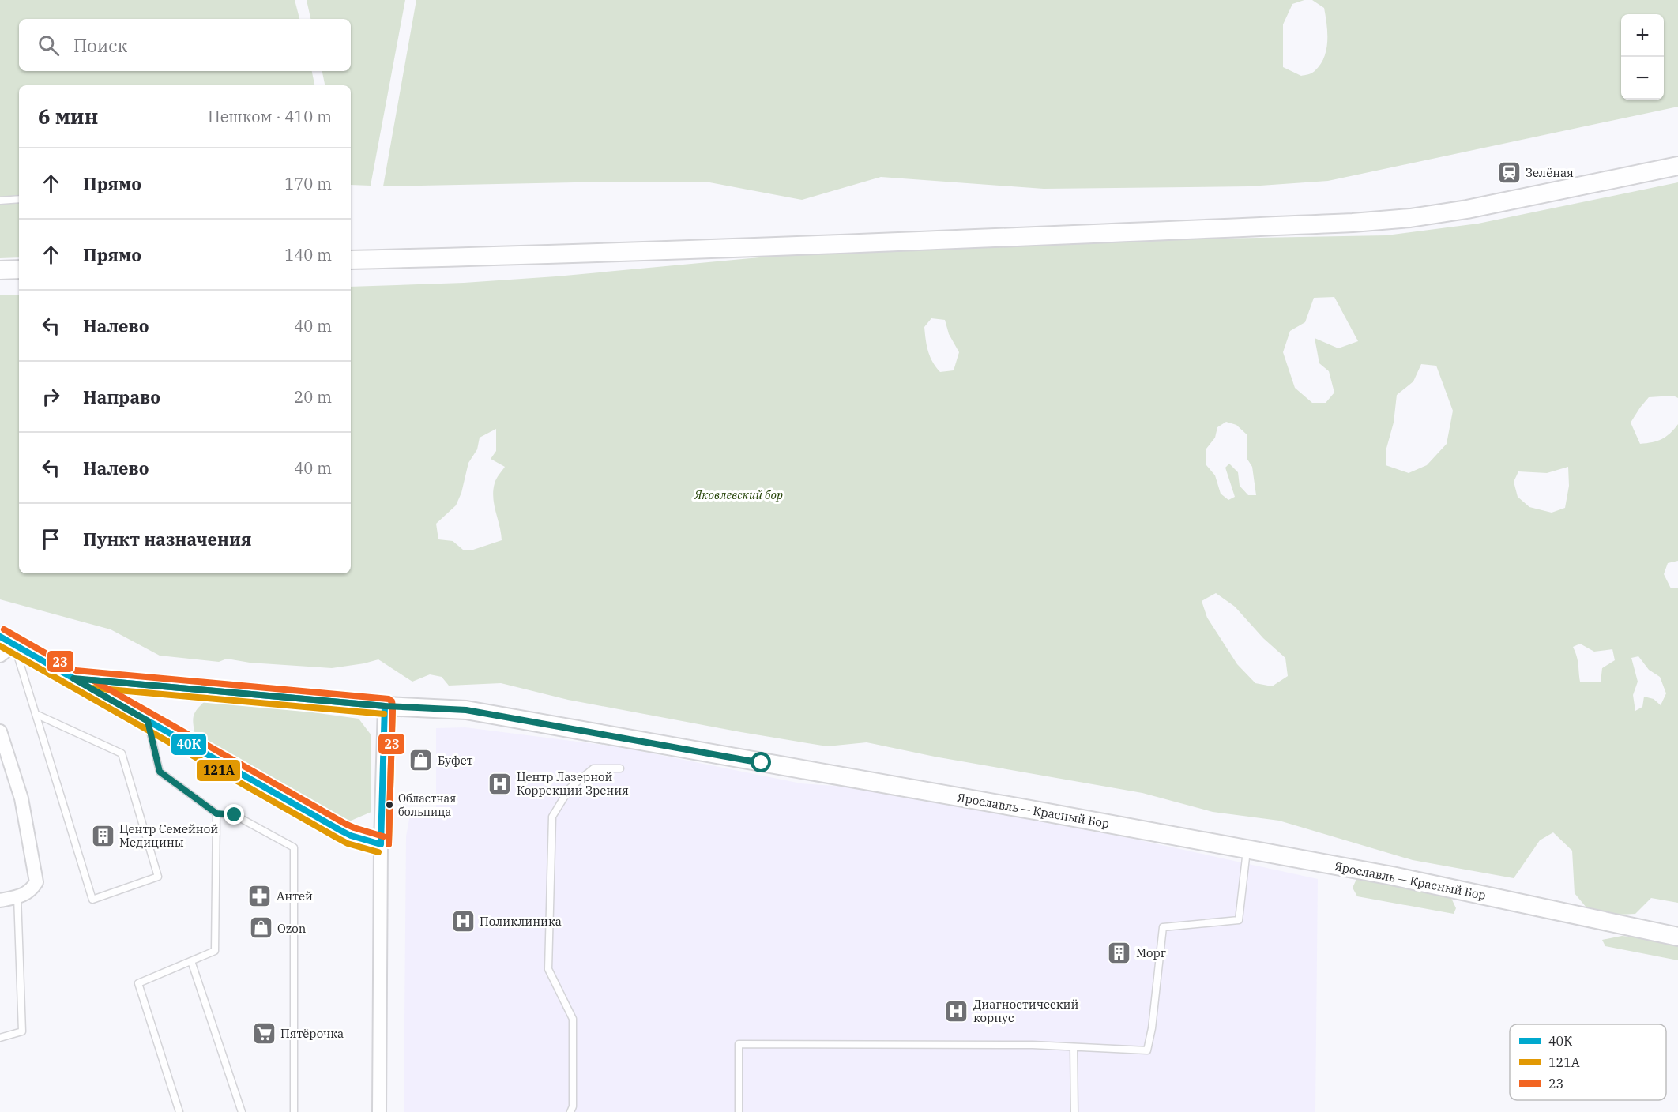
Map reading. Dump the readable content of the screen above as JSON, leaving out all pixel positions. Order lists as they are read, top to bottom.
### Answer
{
  "streets": {
    "street": ["Ярославль — Красный Бор"]
  },
  "parks": ["Яковлевский бор"],
  "places": {
    "station": ["Зелёная"],
    "shop": ["Буфет", "Ozon"],
    "hospital": ["Центр Лазерной Коррекции Зрения", "Поликлиника", "Диагностический корпус"],
    "other": ["Областная больница"],
    "building": ["Центр Семейной Медицины", "Морг"],
    "pharmacy": ["Антей"],
    "supermarket": ["Пятёрочка"]
  },
  "lines": ["transit line 23", "transit line 40К", "transit line 121А"],
  "legend": ["40К", "121А", "23"],
  "page": {
    "map_buttons": ["+", "−"],
    "search": "Поиск",
    "heading": ["6 мин", "Пешком · 410 m"],
    "list": [
      ["Прямо", "170 m"],
      ["Прямо", "140 m"],
      ["Налево", "40 m"],
      ["Направо", "20 m"],
      ["Налево", "40 m"],
      "Пункт назначения"
    ]
  }
}
